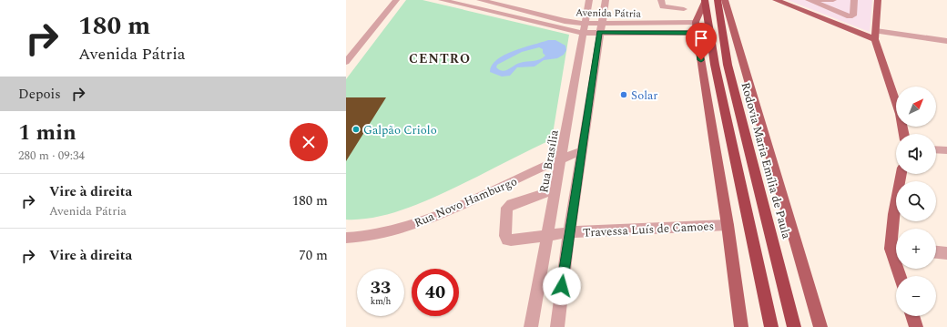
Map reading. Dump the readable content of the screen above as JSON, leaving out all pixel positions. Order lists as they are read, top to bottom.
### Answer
{
  "streets": {
    "highway": ["Rodovia Maria Emília de Paula"],
    "street": [
      "Avenida Pátria",
      "Rua Brasília",
      "Rua Novo Hamburgo",
      "Travessa Luís de Camoes"
    ]
  },
  "crossings": [
    ["Avenida Pátria", "Rua Brasília"],
    ["Rua Brasília", "Rua Novo Hamburgo"],
    ["Rua Brasília", "Travessa Luís de Camoes"]
  ],
  "districts": ["CENTRO"],
  "places": ["Solar", "Galpão Criolo"],
  "north": "top right",
  "page": {
    "turn": ["180 m", "Avenida Pátria"],
    "then": "Depois",
    "map_buttons": ["+", "−"],
    "heading": ["1 min", "280 m · 09:34"],
    "list": [
      {
        "name": "Vire à direita",
        "note": "Avenida Pátria",
        "value": "180 m"
      },
      {
        "name": "Vire à direita",
        "value": "70 m"
      }
    ],
    "speed": "33 km/h",
    "limit": "40"
  }
}
